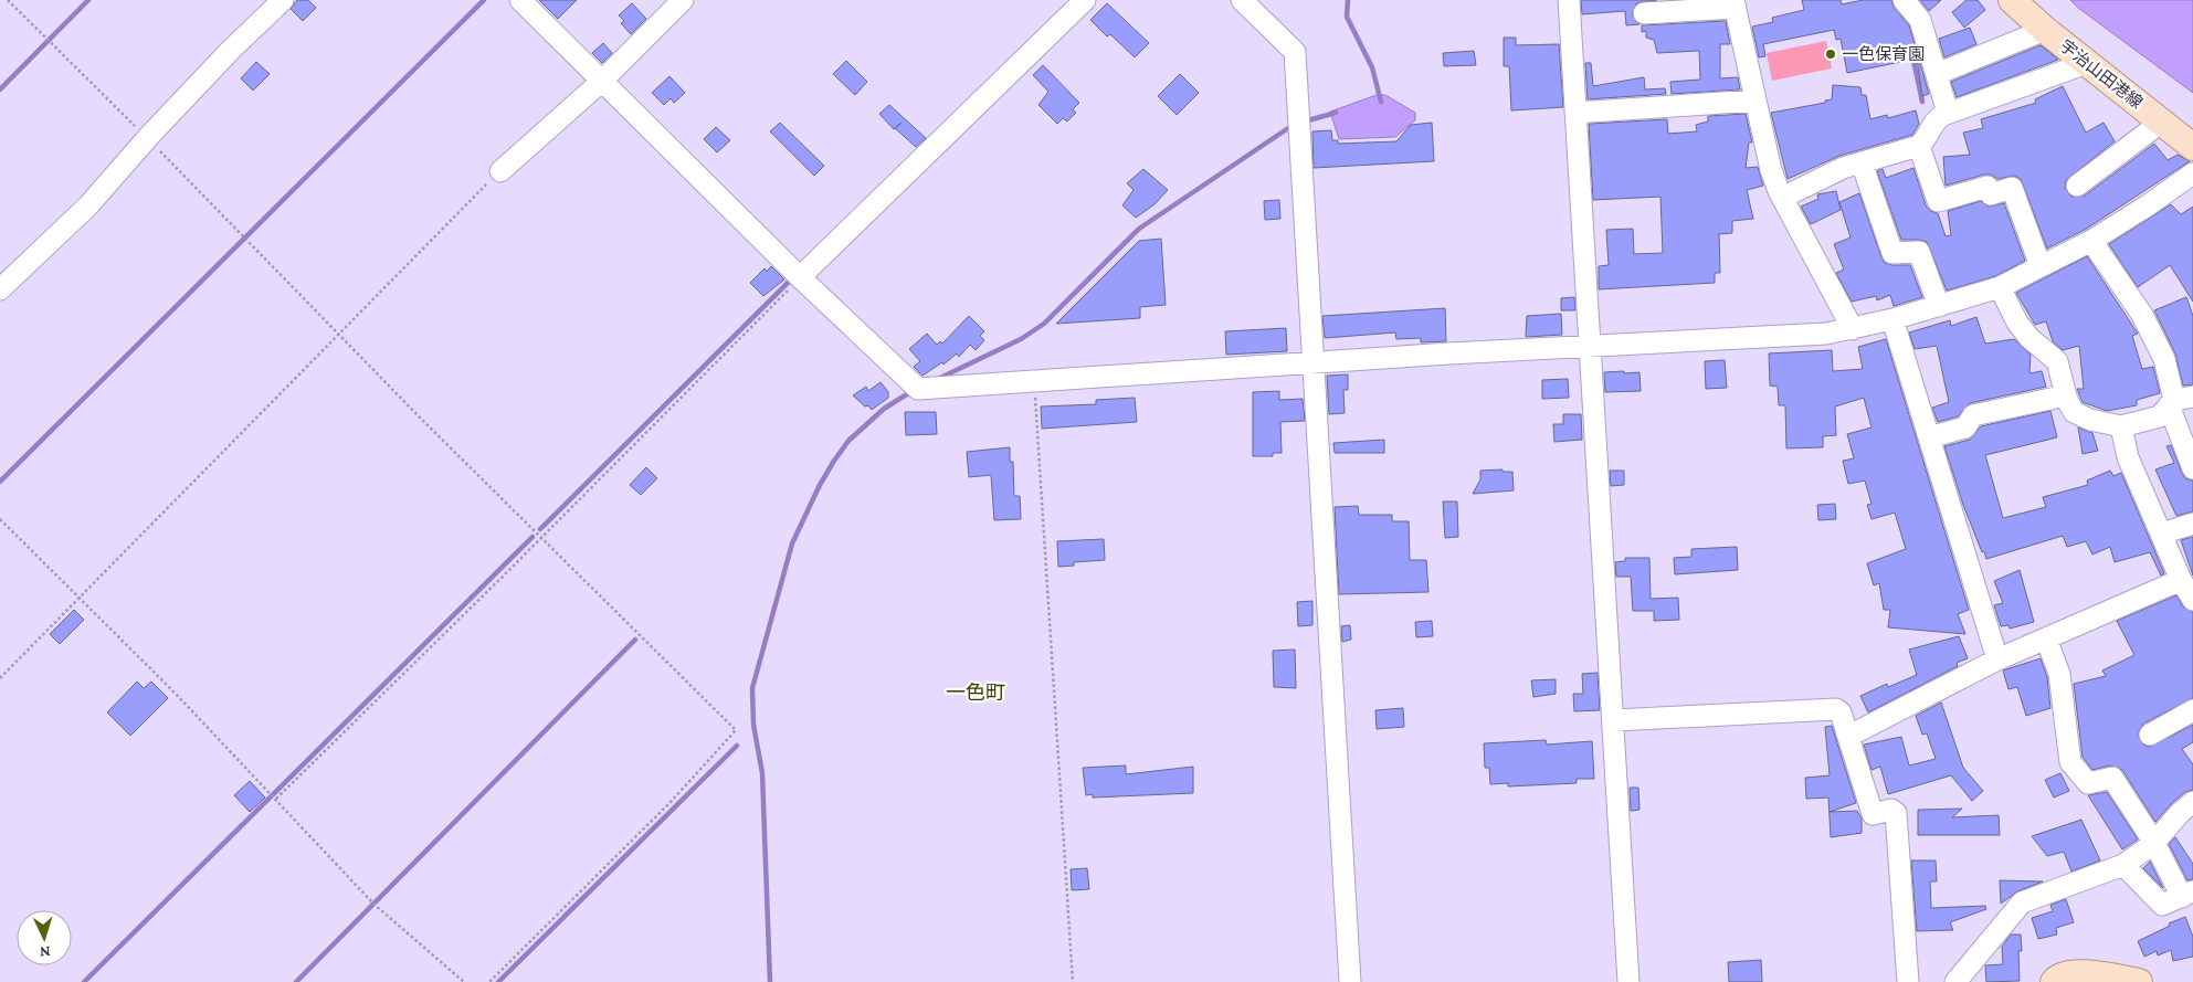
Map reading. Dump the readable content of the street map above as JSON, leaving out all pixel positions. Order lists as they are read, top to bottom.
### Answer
{
  "streets": {
    "main road": ["宇治山田港線"]
  },
  "districts": ["一色町"],
  "places": ["一色保育園"],
  "north": "bottom"
}
